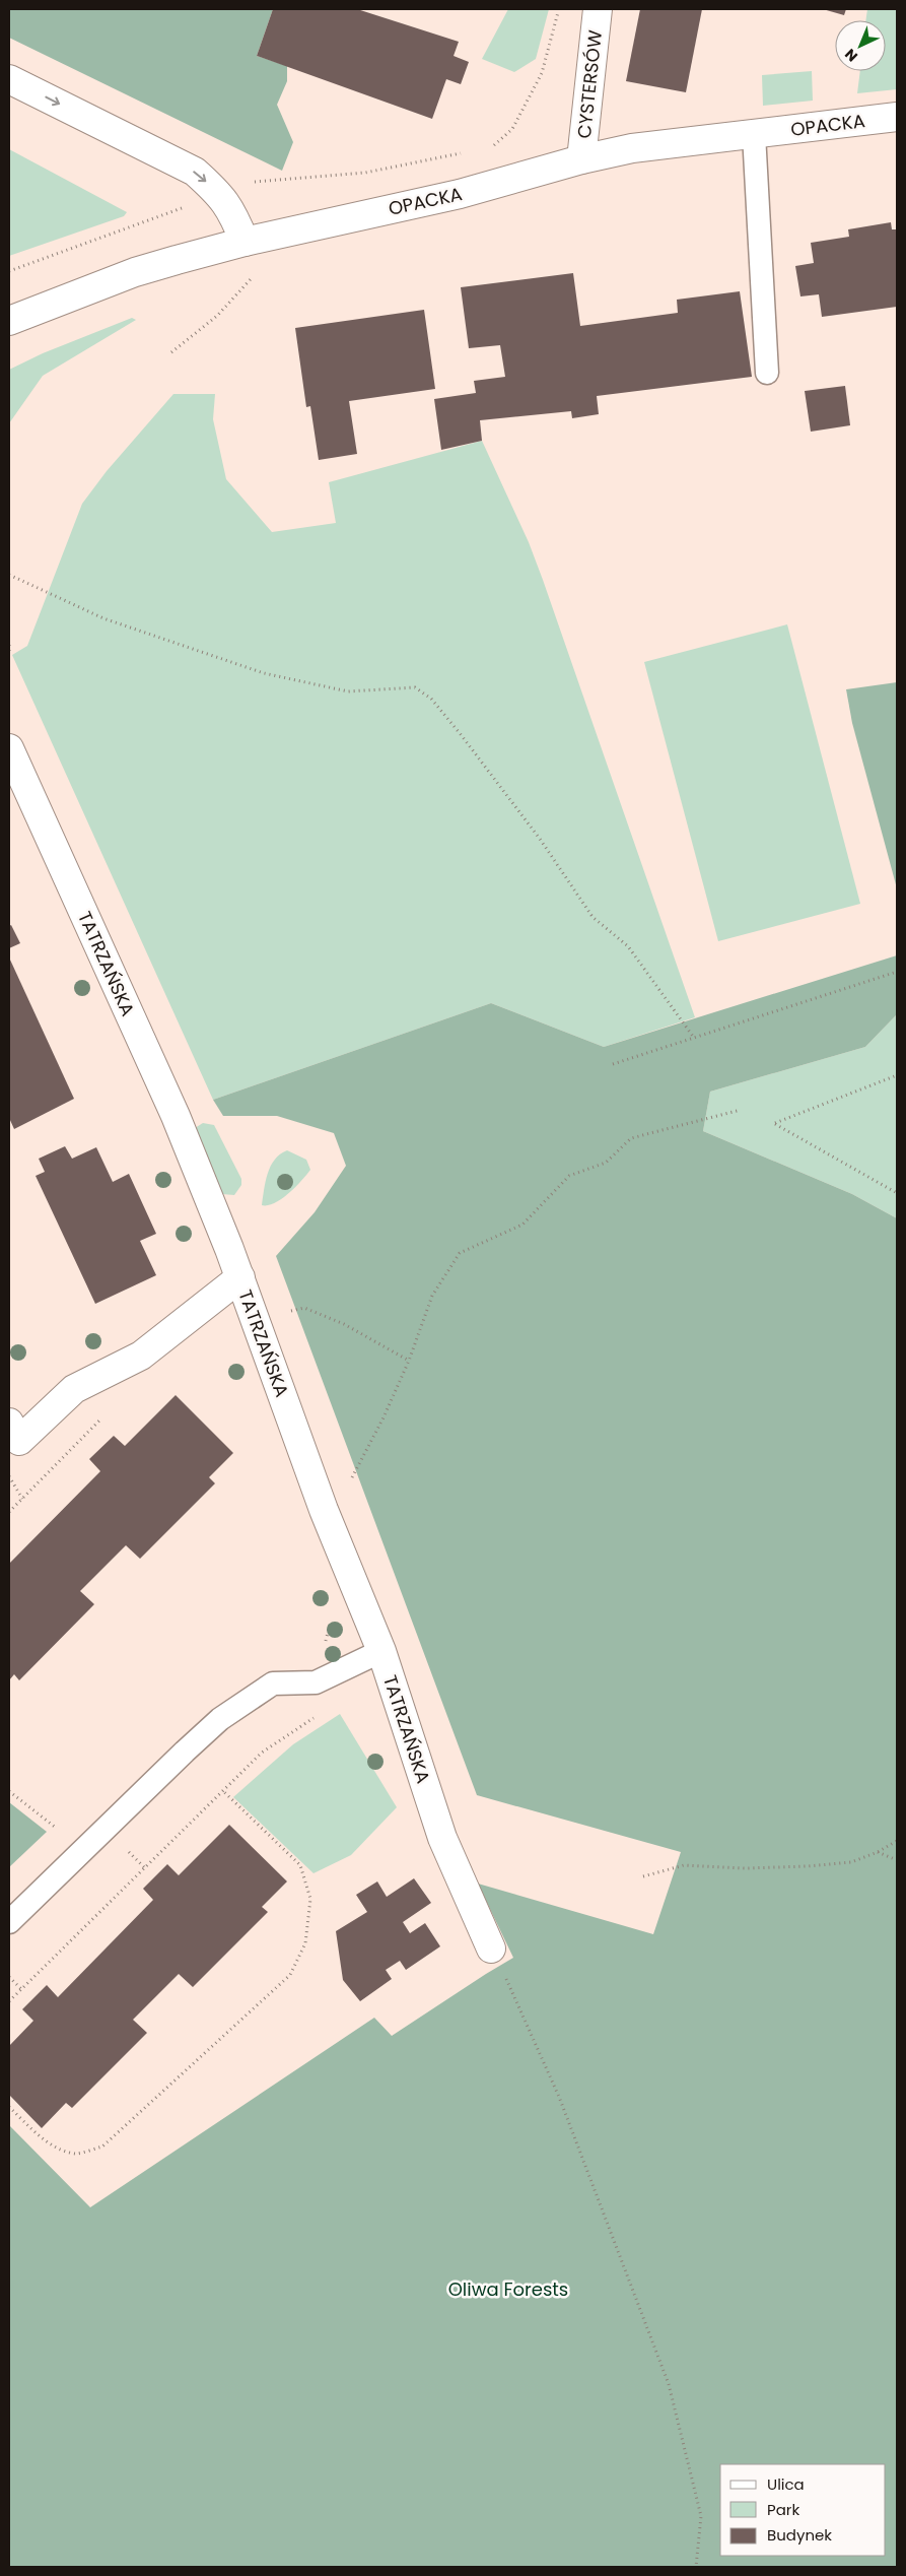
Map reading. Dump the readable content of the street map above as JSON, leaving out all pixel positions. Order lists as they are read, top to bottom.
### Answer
{
  "streets": {
    "street": ["CYSTERSÓW", "OPACKA", "TATRZAŃSKA"]
  },
  "crossings": [
    ["CYSTERSÓW", "OPACKA"]
  ],
  "parks": ["Oliwa Forests"],
  "legend": ["Ulica", "Park", "Budynek"],
  "north": "bottom left"
}
